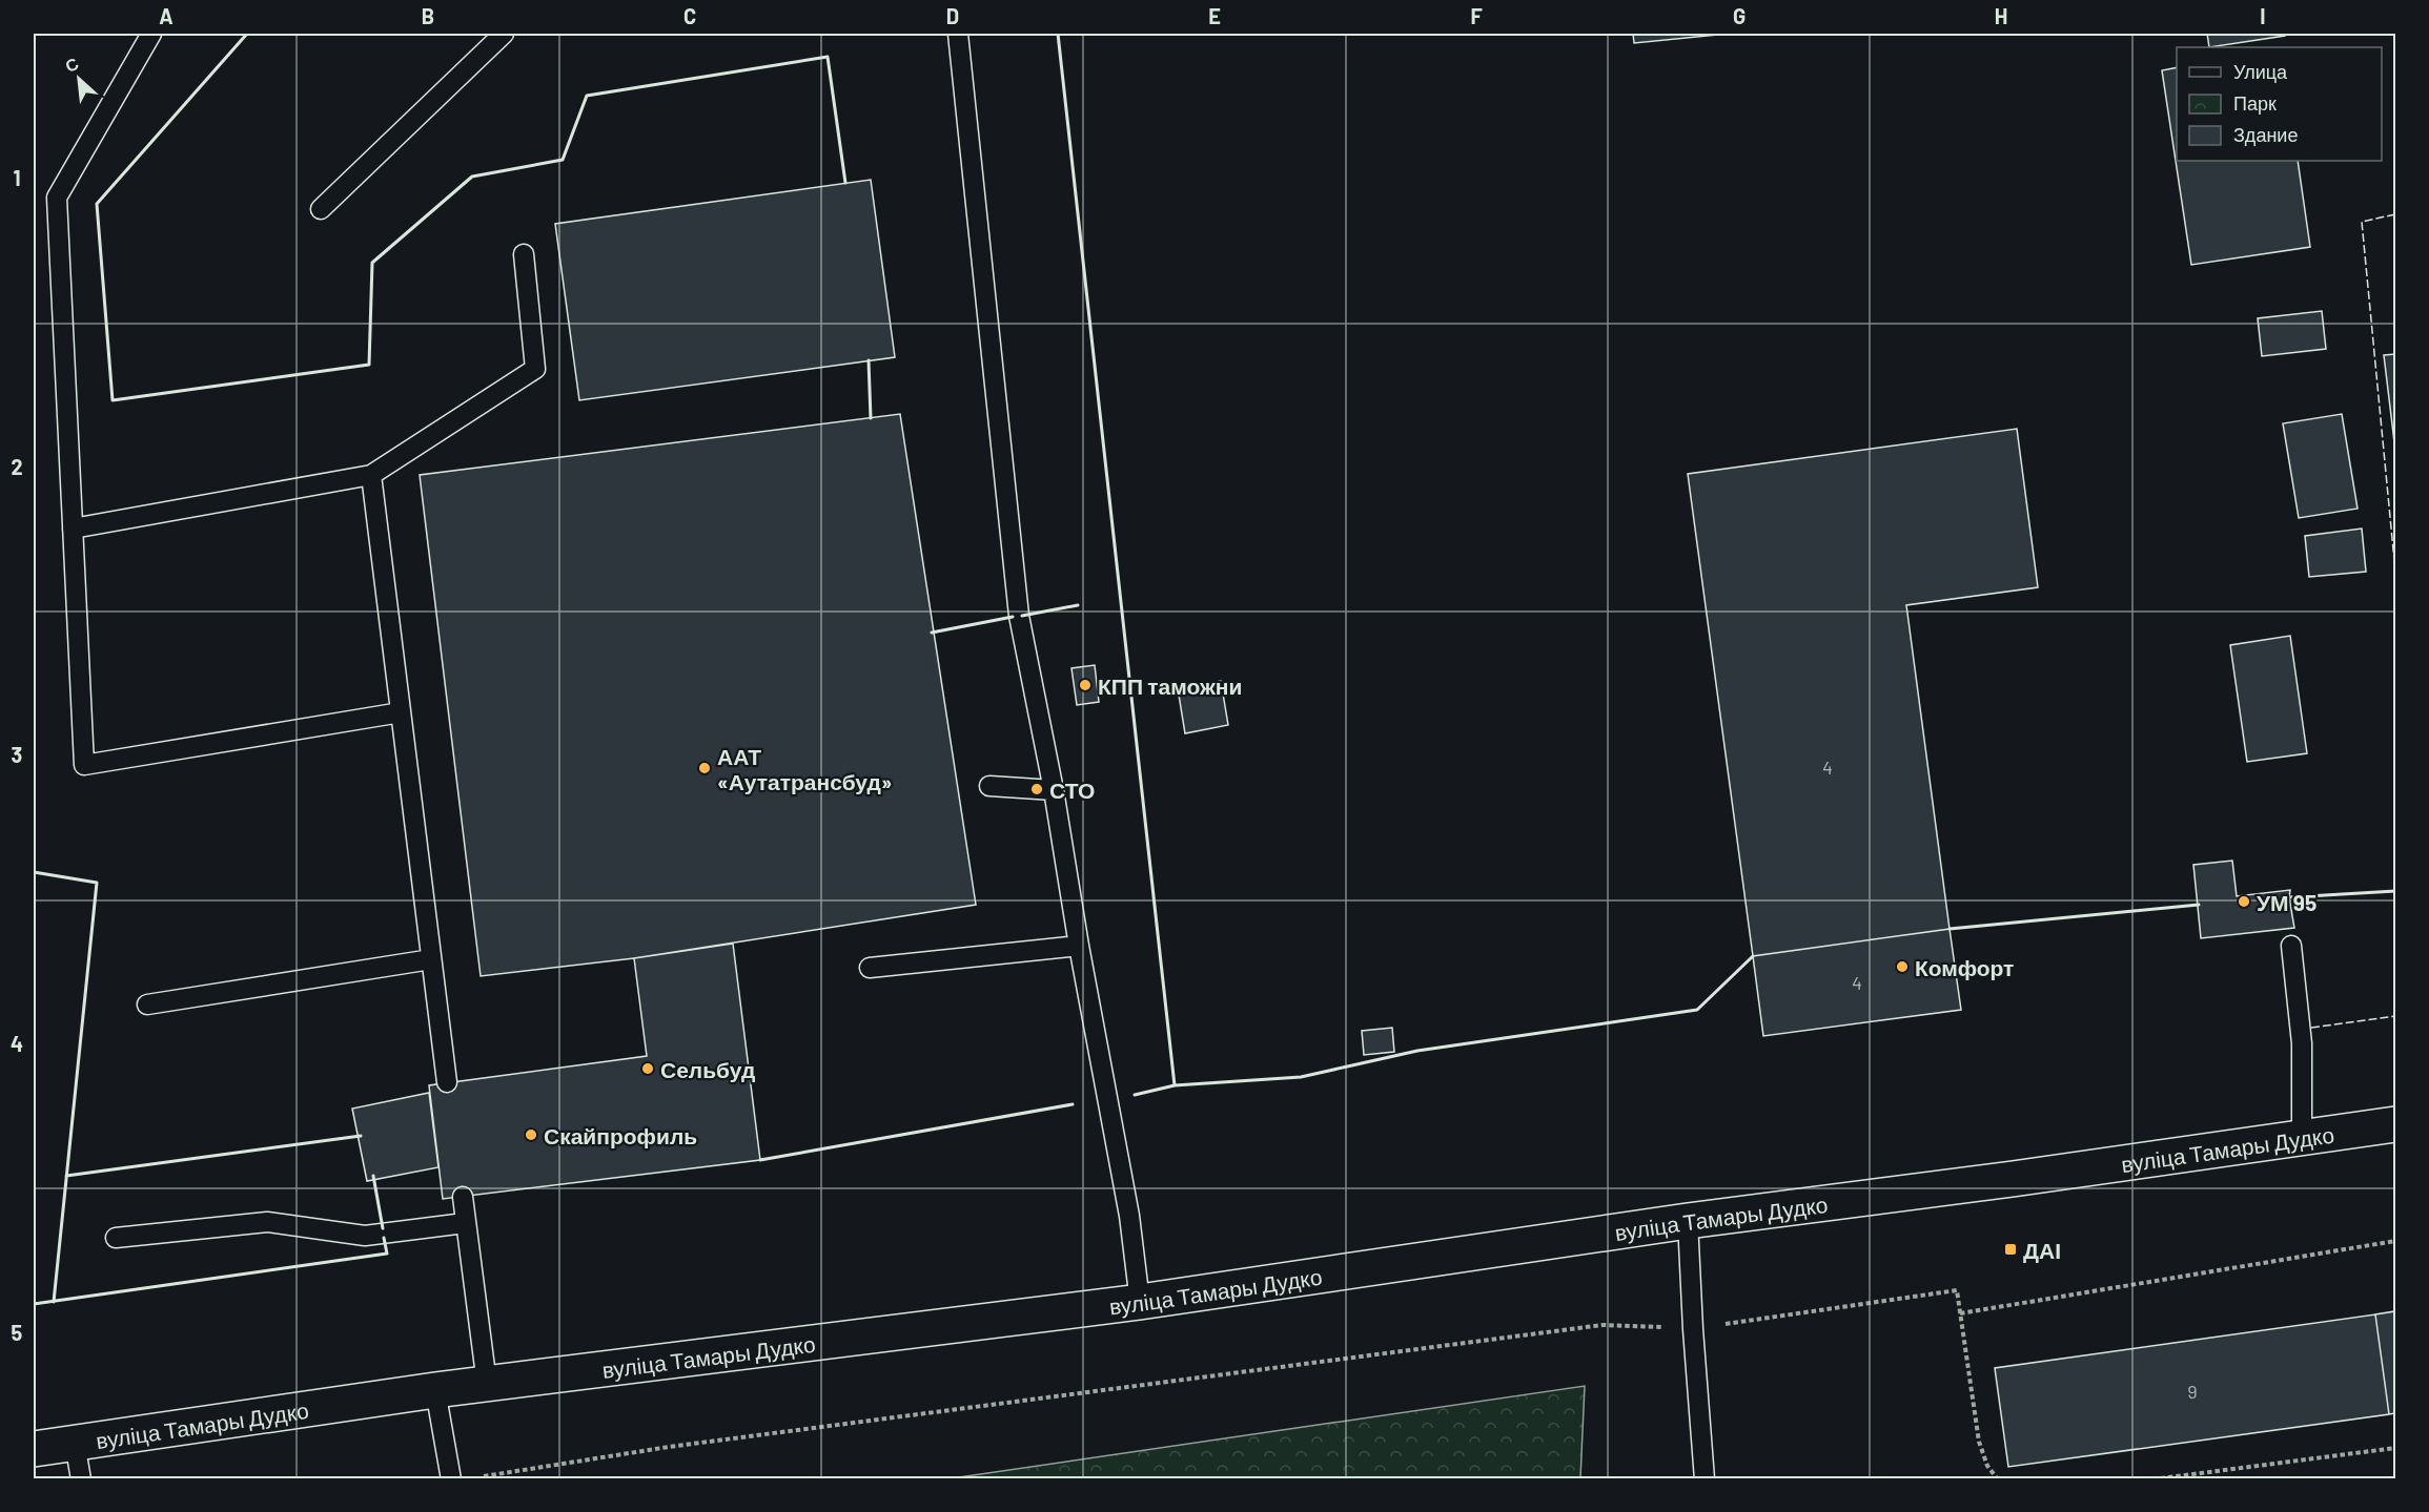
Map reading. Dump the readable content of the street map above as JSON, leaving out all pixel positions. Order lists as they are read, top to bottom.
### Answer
{
  "streets": {
    "street": ["вуліца Тамары Дудко"]
  },
  "places": {
    "other": [
      "КПП таможни",
      "ААТ «Аутатрансбуд»",
      "СТО",
      "УМ 95",
      "Комфорт",
      "Сельбуд",
      "Скайпрофиль"
    ],
    "transit": ["ДАІ"]
  },
  "house_numbers": ["4", "4", "9"],
  "legend": ["Улица", "Парк", "Здание"],
  "north": "top left",
  "grid": {
    "columns": [
      "A",
      "B",
      "C",
      "D",
      "E",
      "F",
      "G",
      "H",
      "I"
    ],
    "rows": [
      "1",
      "2",
      "3",
      "4",
      "5"
    ]
  }
}
